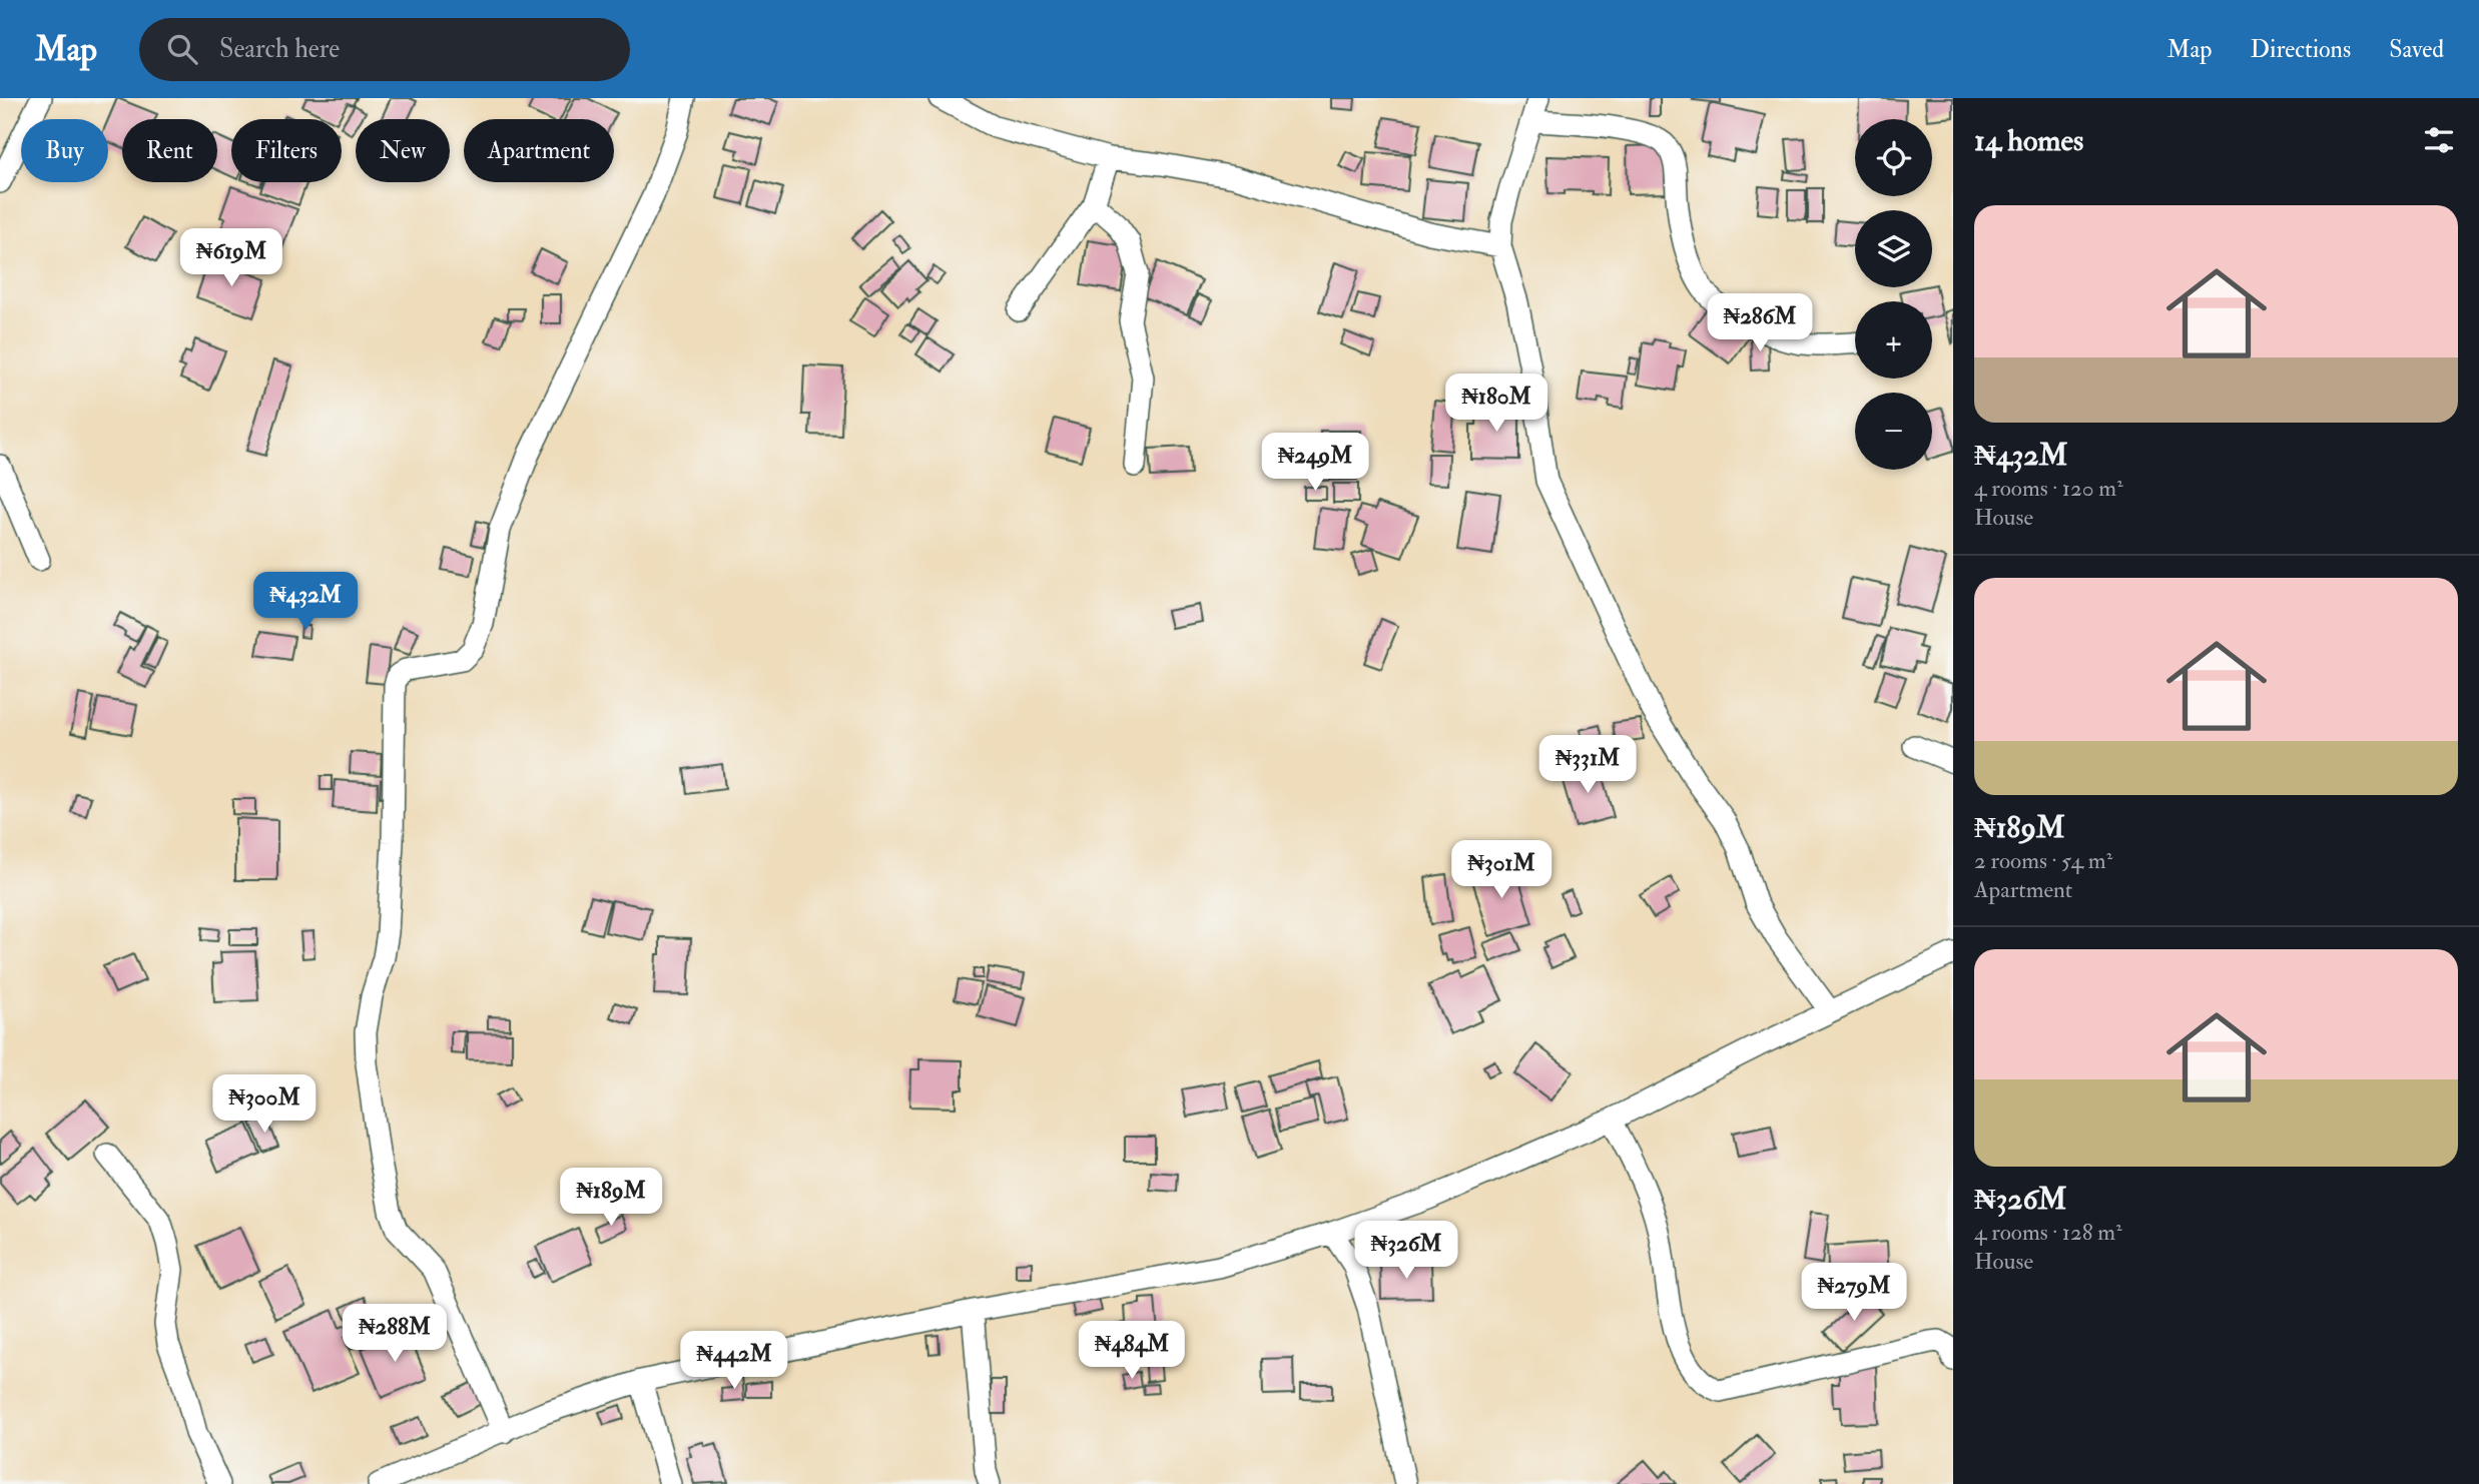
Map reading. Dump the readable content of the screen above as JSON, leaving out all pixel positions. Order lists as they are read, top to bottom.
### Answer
{
  "page": {
    "header": "Map",
    "search": "Search here",
    "nav": ["Map", "Directions", "Saved"],
    "heading": "14 homes",
    "map_buttons": ["+", "−"],
    "chip": [
      "Buy",
      "Rent",
      "Filters",
      "New",
      "Apartment"
    ],
    "list": [
      {
        "name": "₦432M",
        "note": "4 rooms · 120 m² · House"
      },
      {
        "name": "₦189M",
        "note": "2 rooms · 54 m² · Apartment"
      },
      {
        "name": "₦326M",
        "note": "4 rooms · 128 m² · House"
      }
    ],
    "price": [
      "₦619M",
      "₦286M",
      "₦180M",
      "₦249M",
      "₦432M",
      "₦331M",
      "₦301M",
      "₦300M",
      "₦189M",
      "₦326M",
      "₦279M",
      "₦288M",
      "₦484M",
      "₦442M"
    ]
  }
}
